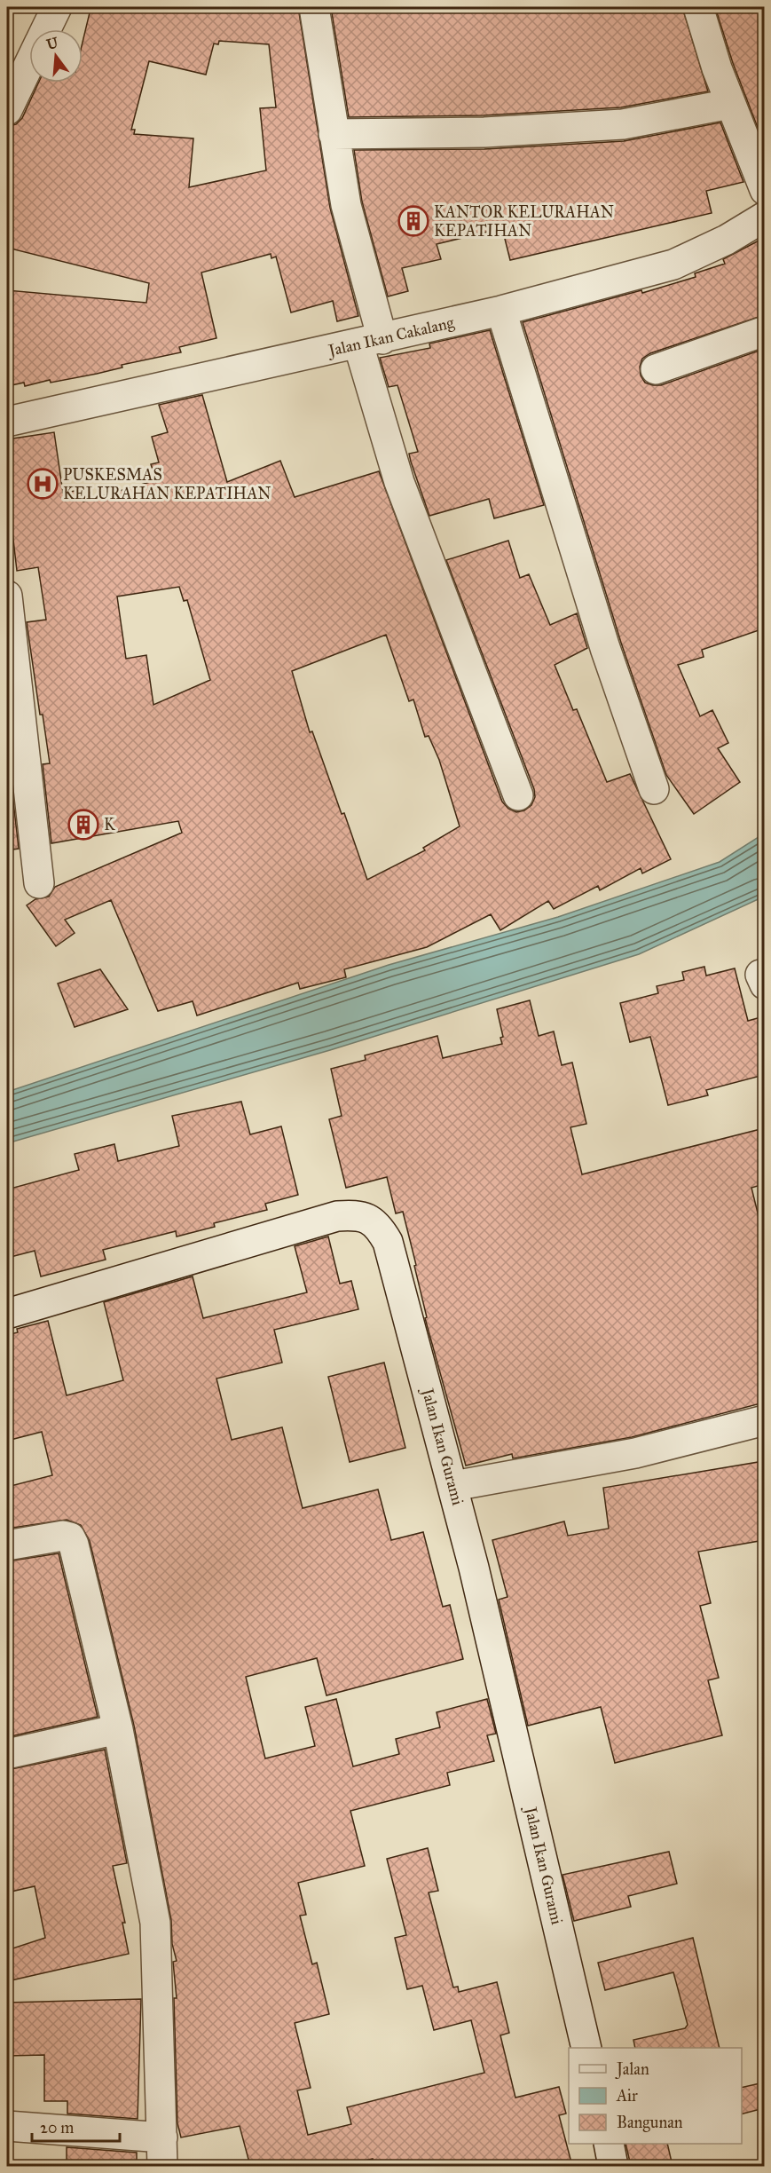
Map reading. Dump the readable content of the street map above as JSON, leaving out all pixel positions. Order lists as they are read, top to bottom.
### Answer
{
  "streets": {
    "street": ["Jalan Ikan Cakalang", "Jalan Ikan Gurami"]
  },
  "places": {
    "building": ["KANTOR KELURAHAN KEPATIHAN", "K"],
    "hospital": ["PUSKESMAS KELURAHAN KEPATIHAN"]
  },
  "legend": ["Jalan", "Air", "Bangunan"],
  "scale_bar": "20 m",
  "north": "top"
}
